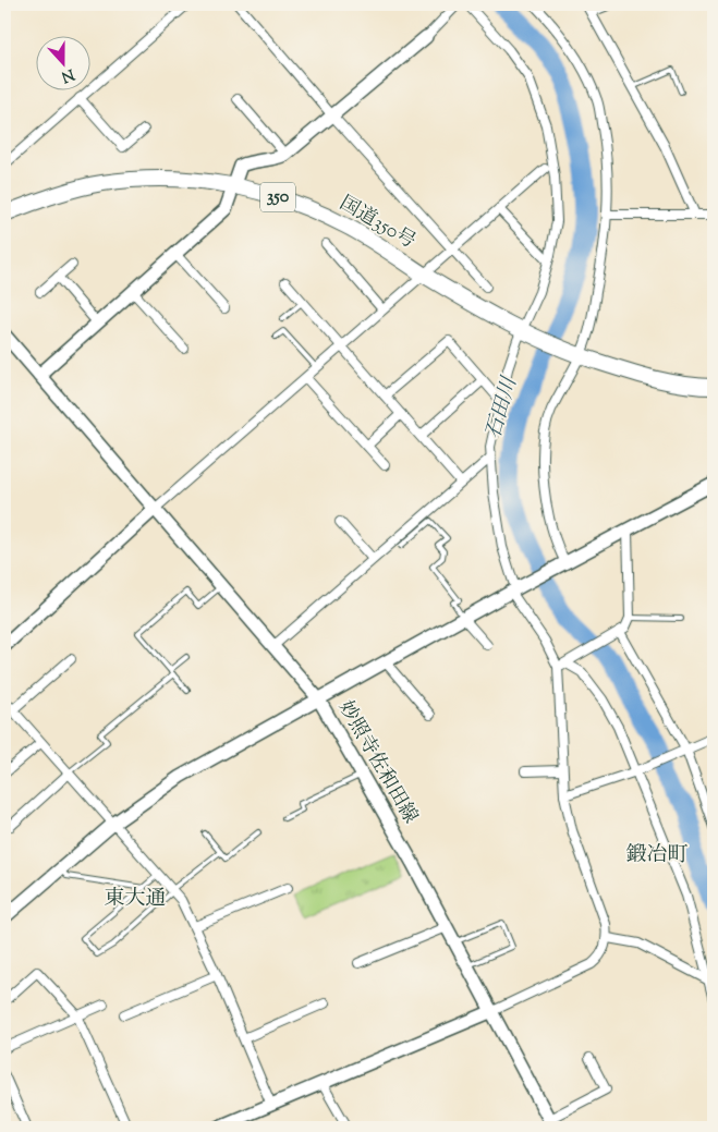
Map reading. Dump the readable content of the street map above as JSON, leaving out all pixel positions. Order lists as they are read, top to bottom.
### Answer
{
  "streets": {
    "highway": ["350", "国道350号"],
    "street": ["妙照寺佐和田線"]
  },
  "districts": ["鍛冶町", "東大通"],
  "water": ["石田川"],
  "north": "bottom"
}
